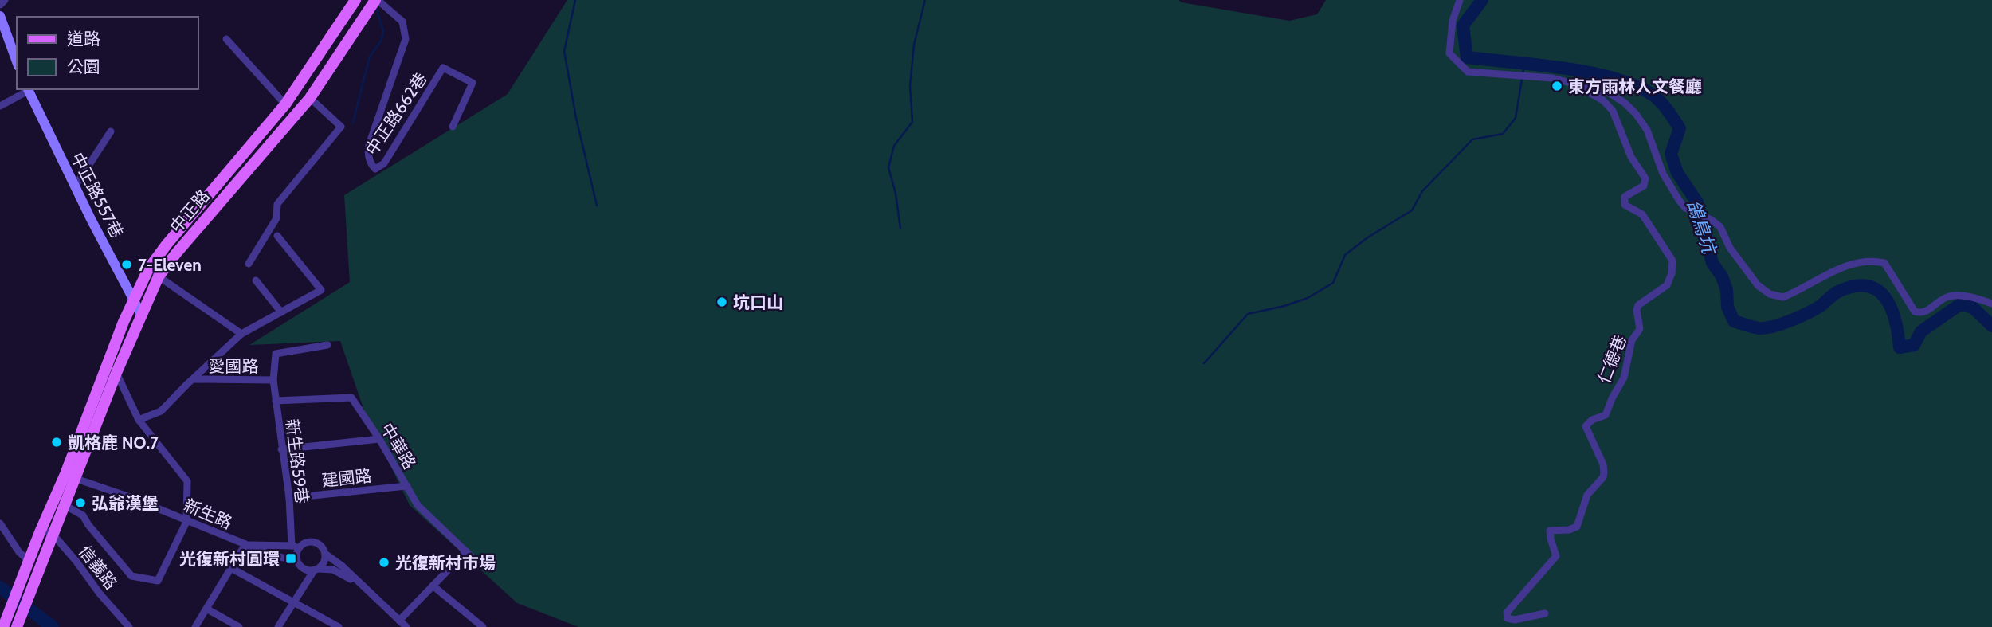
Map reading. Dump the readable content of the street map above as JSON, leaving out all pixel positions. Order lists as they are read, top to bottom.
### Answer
{
  "streets": {
    "main road": ["中正路"],
    "street": [
      "中正路662巷",
      "中正路557巷",
      "仁德巷",
      "愛國路",
      "中華路",
      "新生路59巷",
      "建國路",
      "新生路",
      "信義路"
    ]
  },
  "crossings": [
    ["中正路662巷", "中正路"],
    ["中正路557巷", "中正路"],
    ["中正路", "新生路"],
    ["中正路", "信義路"],
    ["愛國路", "新生路59巷"],
    ["中華路", "新生路59巷"],
    ["中華路", "建國路"],
    ["新生路59巷", "建國路"],
    ["新生路59巷", "新生路"]
  ],
  "water": ["鴿鳥坑"],
  "places": {
    "other": [
      "東方雨林人文餐廳",
      "7-Eleven",
      "坑口山",
      "凱格鹿 NO.7",
      "弘爺漢堡",
      "光復新村市場"
    ],
    "transit": ["光復新村圓環"]
  },
  "legend": ["道路", "公園"]
}
